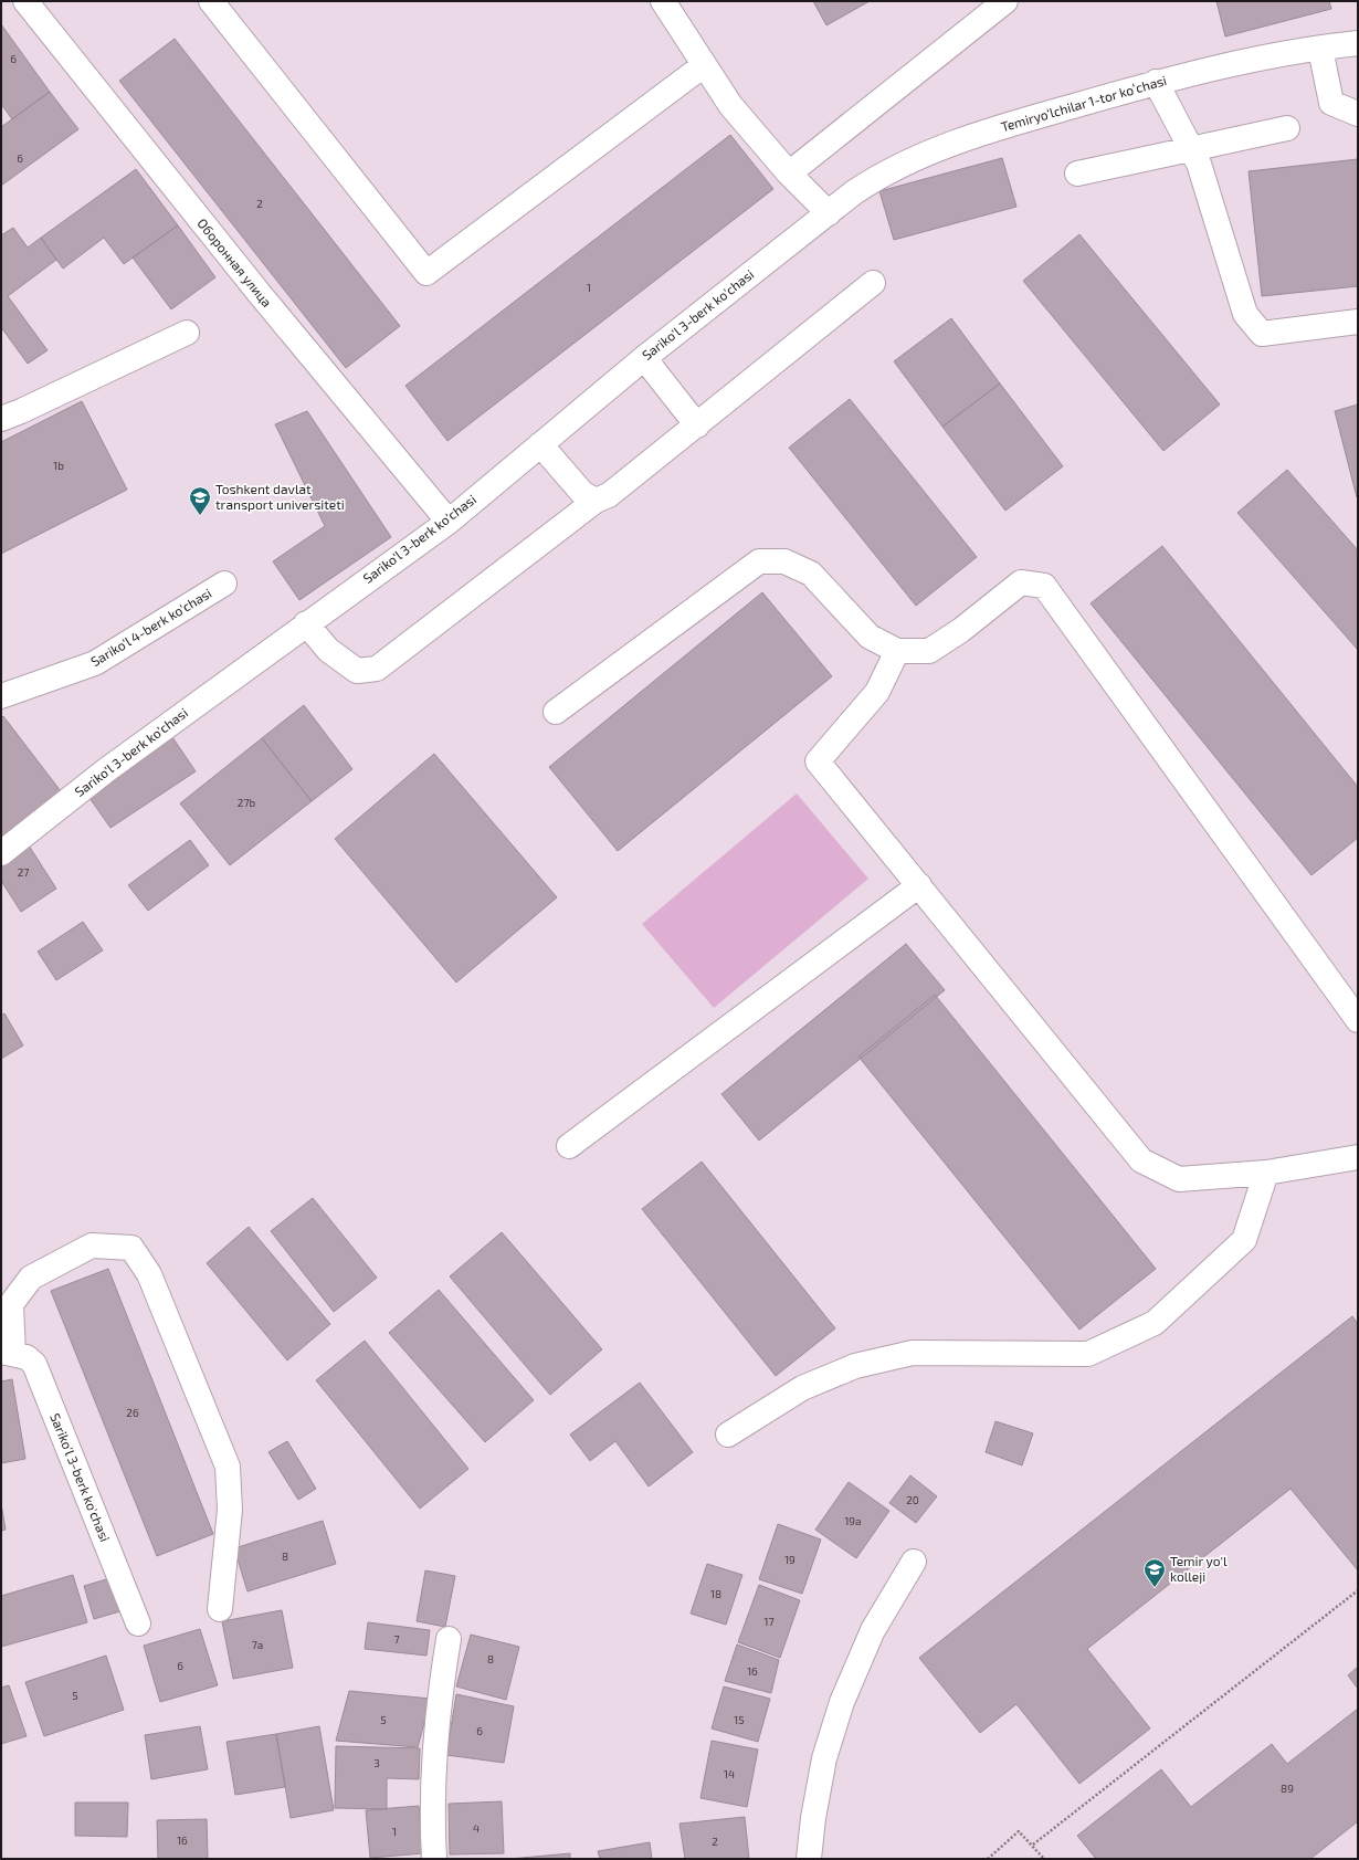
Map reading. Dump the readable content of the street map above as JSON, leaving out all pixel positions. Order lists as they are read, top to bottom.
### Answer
{
  "streets": {
    "street": [
      "Temiryo‘lchilar 1-tor koʻchasi",
      "Оборонная улица",
      "Sariko'l 3-berk ko'chasi",
      "Sariko'l 4-berk ko'chasi"
    ]
  },
  "crossings": [
    ["Temiryo‘lchilar 1-tor koʻchasi", "Sariko'l 3-berk ko'chasi"],
    ["Оборонная улица", "Sariko'l 3-berk ko'chasi"]
  ],
  "places": {
    "school or university": ["Toshkent davlat transport universiteti", "Temir yo'l kolleji"]
  },
  "house_numbers": [
    "6",
    "6",
    "2",
    "1",
    "1b",
    "27b",
    "27",
    "26",
    "20",
    "19a",
    "8",
    "19",
    "18",
    "17",
    "7",
    "7a",
    "8",
    "6",
    "16",
    "5",
    "5",
    "15",
    "6",
    "3",
    "14",
    "89",
    "4",
    "1",
    "16",
    "2"
  ]
}
